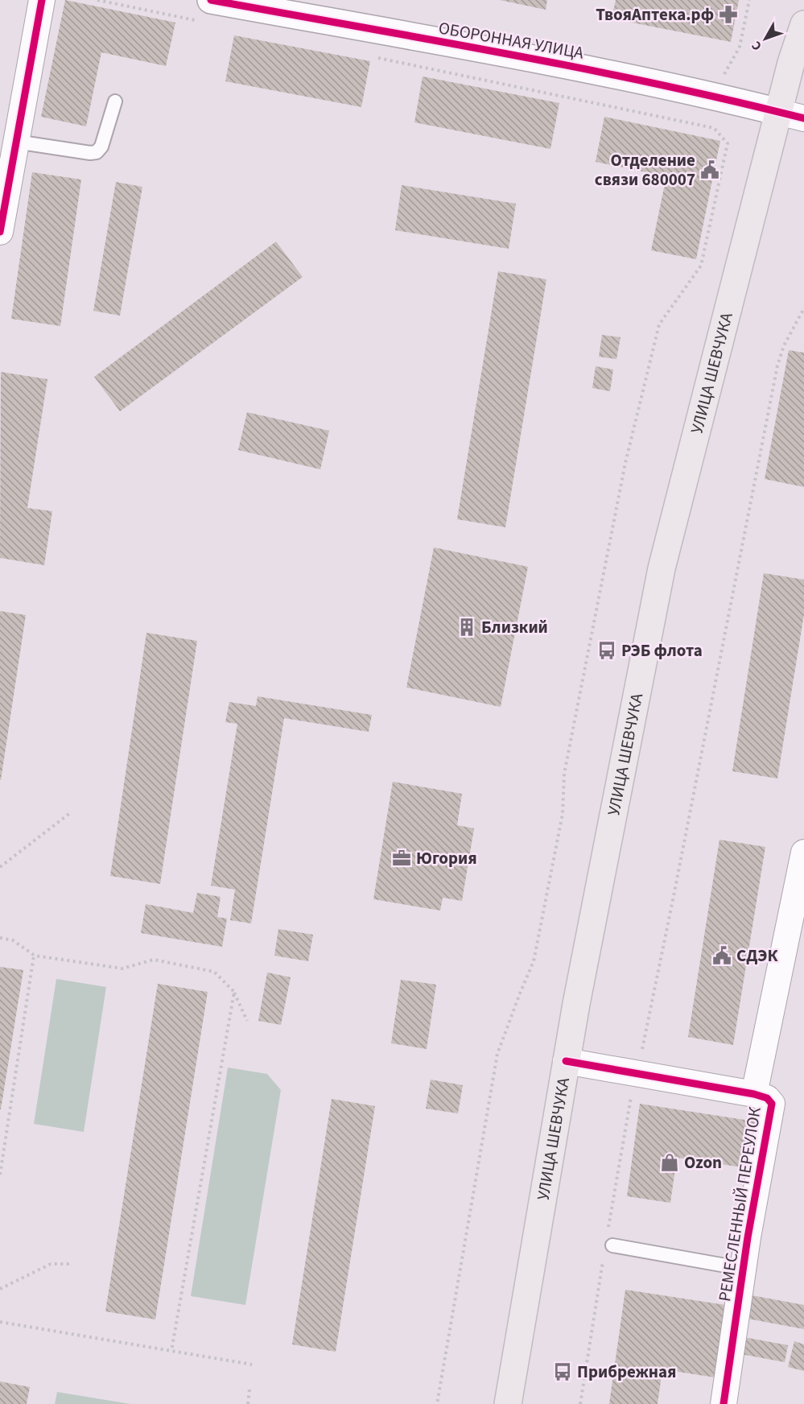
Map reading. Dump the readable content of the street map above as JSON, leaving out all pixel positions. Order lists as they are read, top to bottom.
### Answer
{
  "streets": {
    "main road": ["УЛИЦА ШЕВЧУКА"],
    "street": ["ОБОРОННАЯ УЛИЦА", "РЕМЕСЛЕННЫЙ ПЕРЕУЛОК"]
  },
  "crossings": [
    ["ОБОРОННАЯ УЛИЦА", "УЛИЦА ШЕВЧУКА"],
    ["УЛИЦА ШЕВЧУКА", "РЕМЕСЛЕННЫЙ ПЕРЕУЛОК"]
  ],
  "places": {
    "pharmacy": ["ТвояАптека.рф"],
    "public building": ["Отделение связи 680007", "СДЭК"],
    "building": ["Близкий"],
    "bus stop": ["РЭБ флота", "Прибрежная"],
    "office": ["Югория"],
    "shop": ["Ozon"]
  },
  "north": "bottom left"
}
